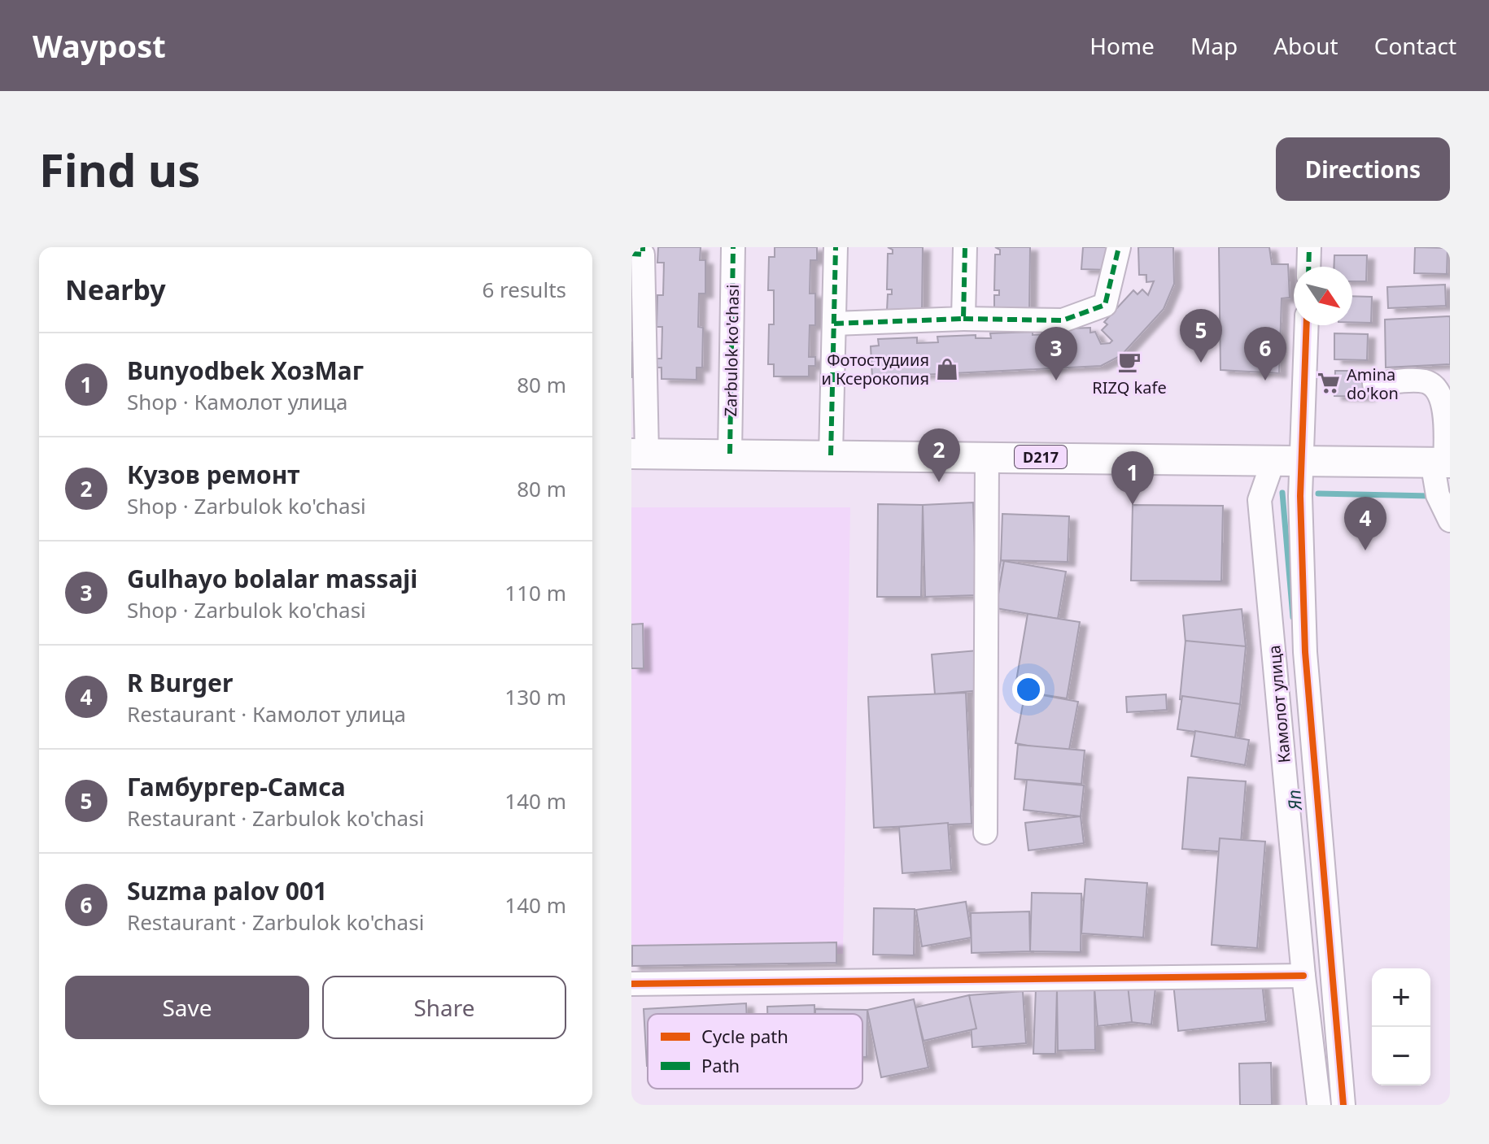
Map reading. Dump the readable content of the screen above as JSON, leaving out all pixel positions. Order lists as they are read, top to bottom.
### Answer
{
  "streets": {
    "main road": ["D217"],
    "street": ["Zarbulok ko'chasi", "Камолот улица"]
  },
  "crossings": [
    ["Zarbulok ko'chasi", "D217"],
    ["D217", "Камолот улица"]
  ],
  "water": ["Яп"],
  "places": {
    "cafe": ["RIZQ kafe"],
    "shop": ["Фотостудиия и Ксерокопия"],
    "supermarket": ["Amina do'kon"]
  },
  "legend": ["Cycle path", "Path"],
  "north": "bottom right",
  "page": {
    "header": "Waypost",
    "nav": [
      "Home",
      "Map",
      "About",
      "Contact"
    ],
    "buttons": [
      "Directions",
      ["Save", "Share"]
    ],
    "title": "Find us",
    "heading": ["Nearby", "6 results"],
    "pins": [
      "5",
      "3",
      "6",
      "2",
      "1",
      "4"
    ],
    "list": [
      {
        "mark": "1",
        "name": "Bunyodbek ХозМаг",
        "note": "Shop · Камолот улица",
        "value": "80 m"
      },
      {
        "mark": "2",
        "name": "Кузов ремонт",
        "note": "Shop · Zarbulok ko'chasi",
        "value": "80 m"
      },
      {
        "mark": "3",
        "name": "Gulhayo bolalar massaji",
        "note": "Shop · Zarbulok ko'chasi",
        "value": "110 m"
      },
      {
        "mark": "4",
        "name": "R Burger",
        "note": "Restaurant · Камолот улица",
        "value": "130 m"
      },
      {
        "mark": "5",
        "name": "Гамбургер-Самса",
        "note": "Restaurant · Zarbulok ko'chasi",
        "value": "140 m"
      },
      {
        "mark": "6",
        "name": "Suzma palov 001",
        "note": "Restaurant · Zarbulok ko'chasi",
        "value": "140 m"
      }
    ],
    "map_buttons": ["+", "−"]
  }
}
